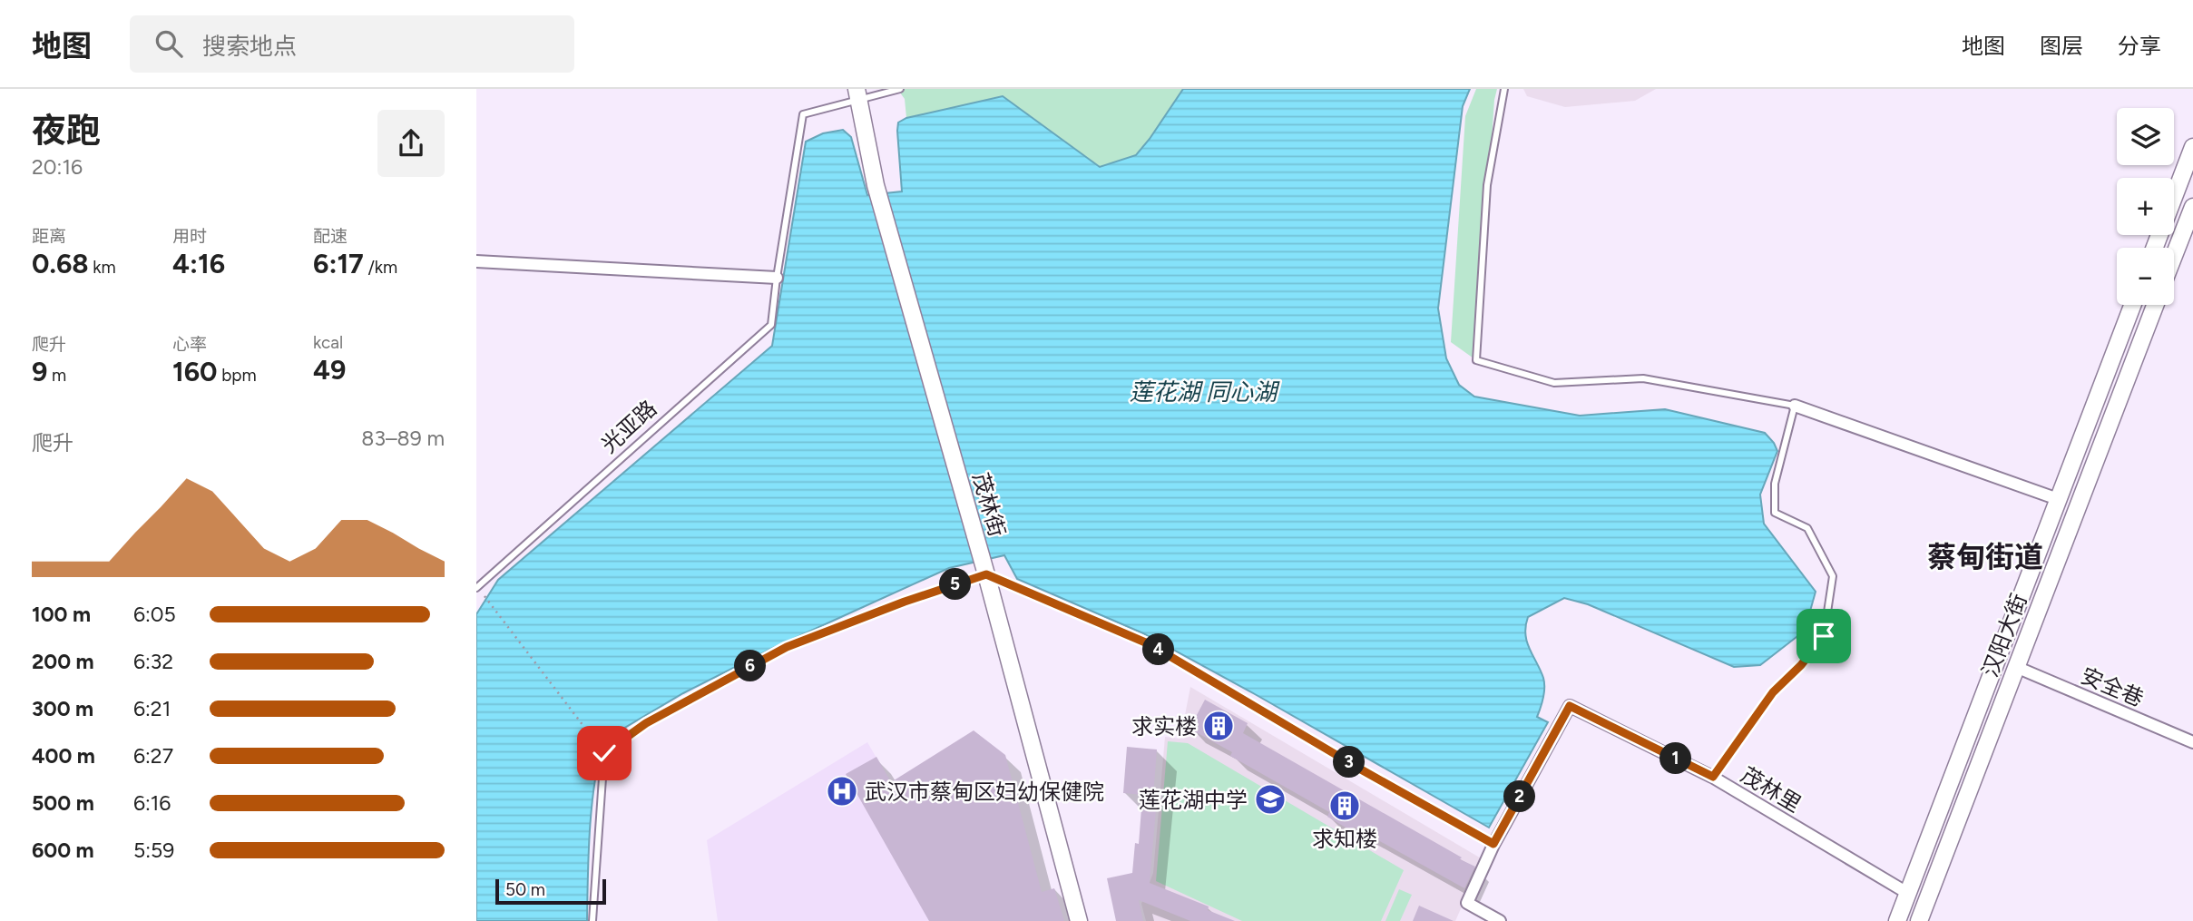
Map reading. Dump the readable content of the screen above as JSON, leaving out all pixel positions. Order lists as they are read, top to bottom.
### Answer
{
  "streets": {
    "street": [
      "茂林街",
      "汉阳大街",
      "安全巷",
      "茂林里"
    ],
    "lane": ["光亚路"]
  },
  "crossings": [
    ["光亚路", "茂林街"],
    ["汉阳大街", "安全巷"],
    ["汉阳大街", "茂林里"]
  ],
  "districts": ["蔡甸街道"],
  "water": ["莲花湖 同心湖"],
  "places": {
    "building": ["求实楼", "求知楼"],
    "hospital": ["武汉市蔡甸区妇幼保健院"],
    "school or university": ["莲花湖中学"]
  },
  "scale_bar": "50 m",
  "page": {
    "header": "地图",
    "search": "搜索地点",
    "nav": ["地图", "图层", "分享"],
    "heading": ["夜跑", "20:16"],
    "map_buttons": ["+", "−"],
    "stats": [
      ["距离", "0.68 km"],
      ["用时", "4:16"],
      ["配速", "6:17 /km"],
      ["爬升", "9 m"],
      ["心率", "160 bpm"],
      ["kcal", "49"]
    ],
    "chart": ["爬升", "83–89 m"],
    "pins": [
      "5",
      "4",
      "6",
      "1",
      "3",
      "2"
    ],
    "list": [
      {
        "name": "100 m",
        "note": "6:05"
      },
      {
        "name": "200 m",
        "note": "6:32"
      },
      {
        "name": "300 m",
        "note": "6:21"
      },
      {
        "name": "400 m",
        "note": "6:27"
      },
      {
        "name": "500 m",
        "note": "6:16"
      },
      {
        "name": "600 m",
        "note": "5:59"
      }
    ],
    "scale": "50 m"
  }
}
